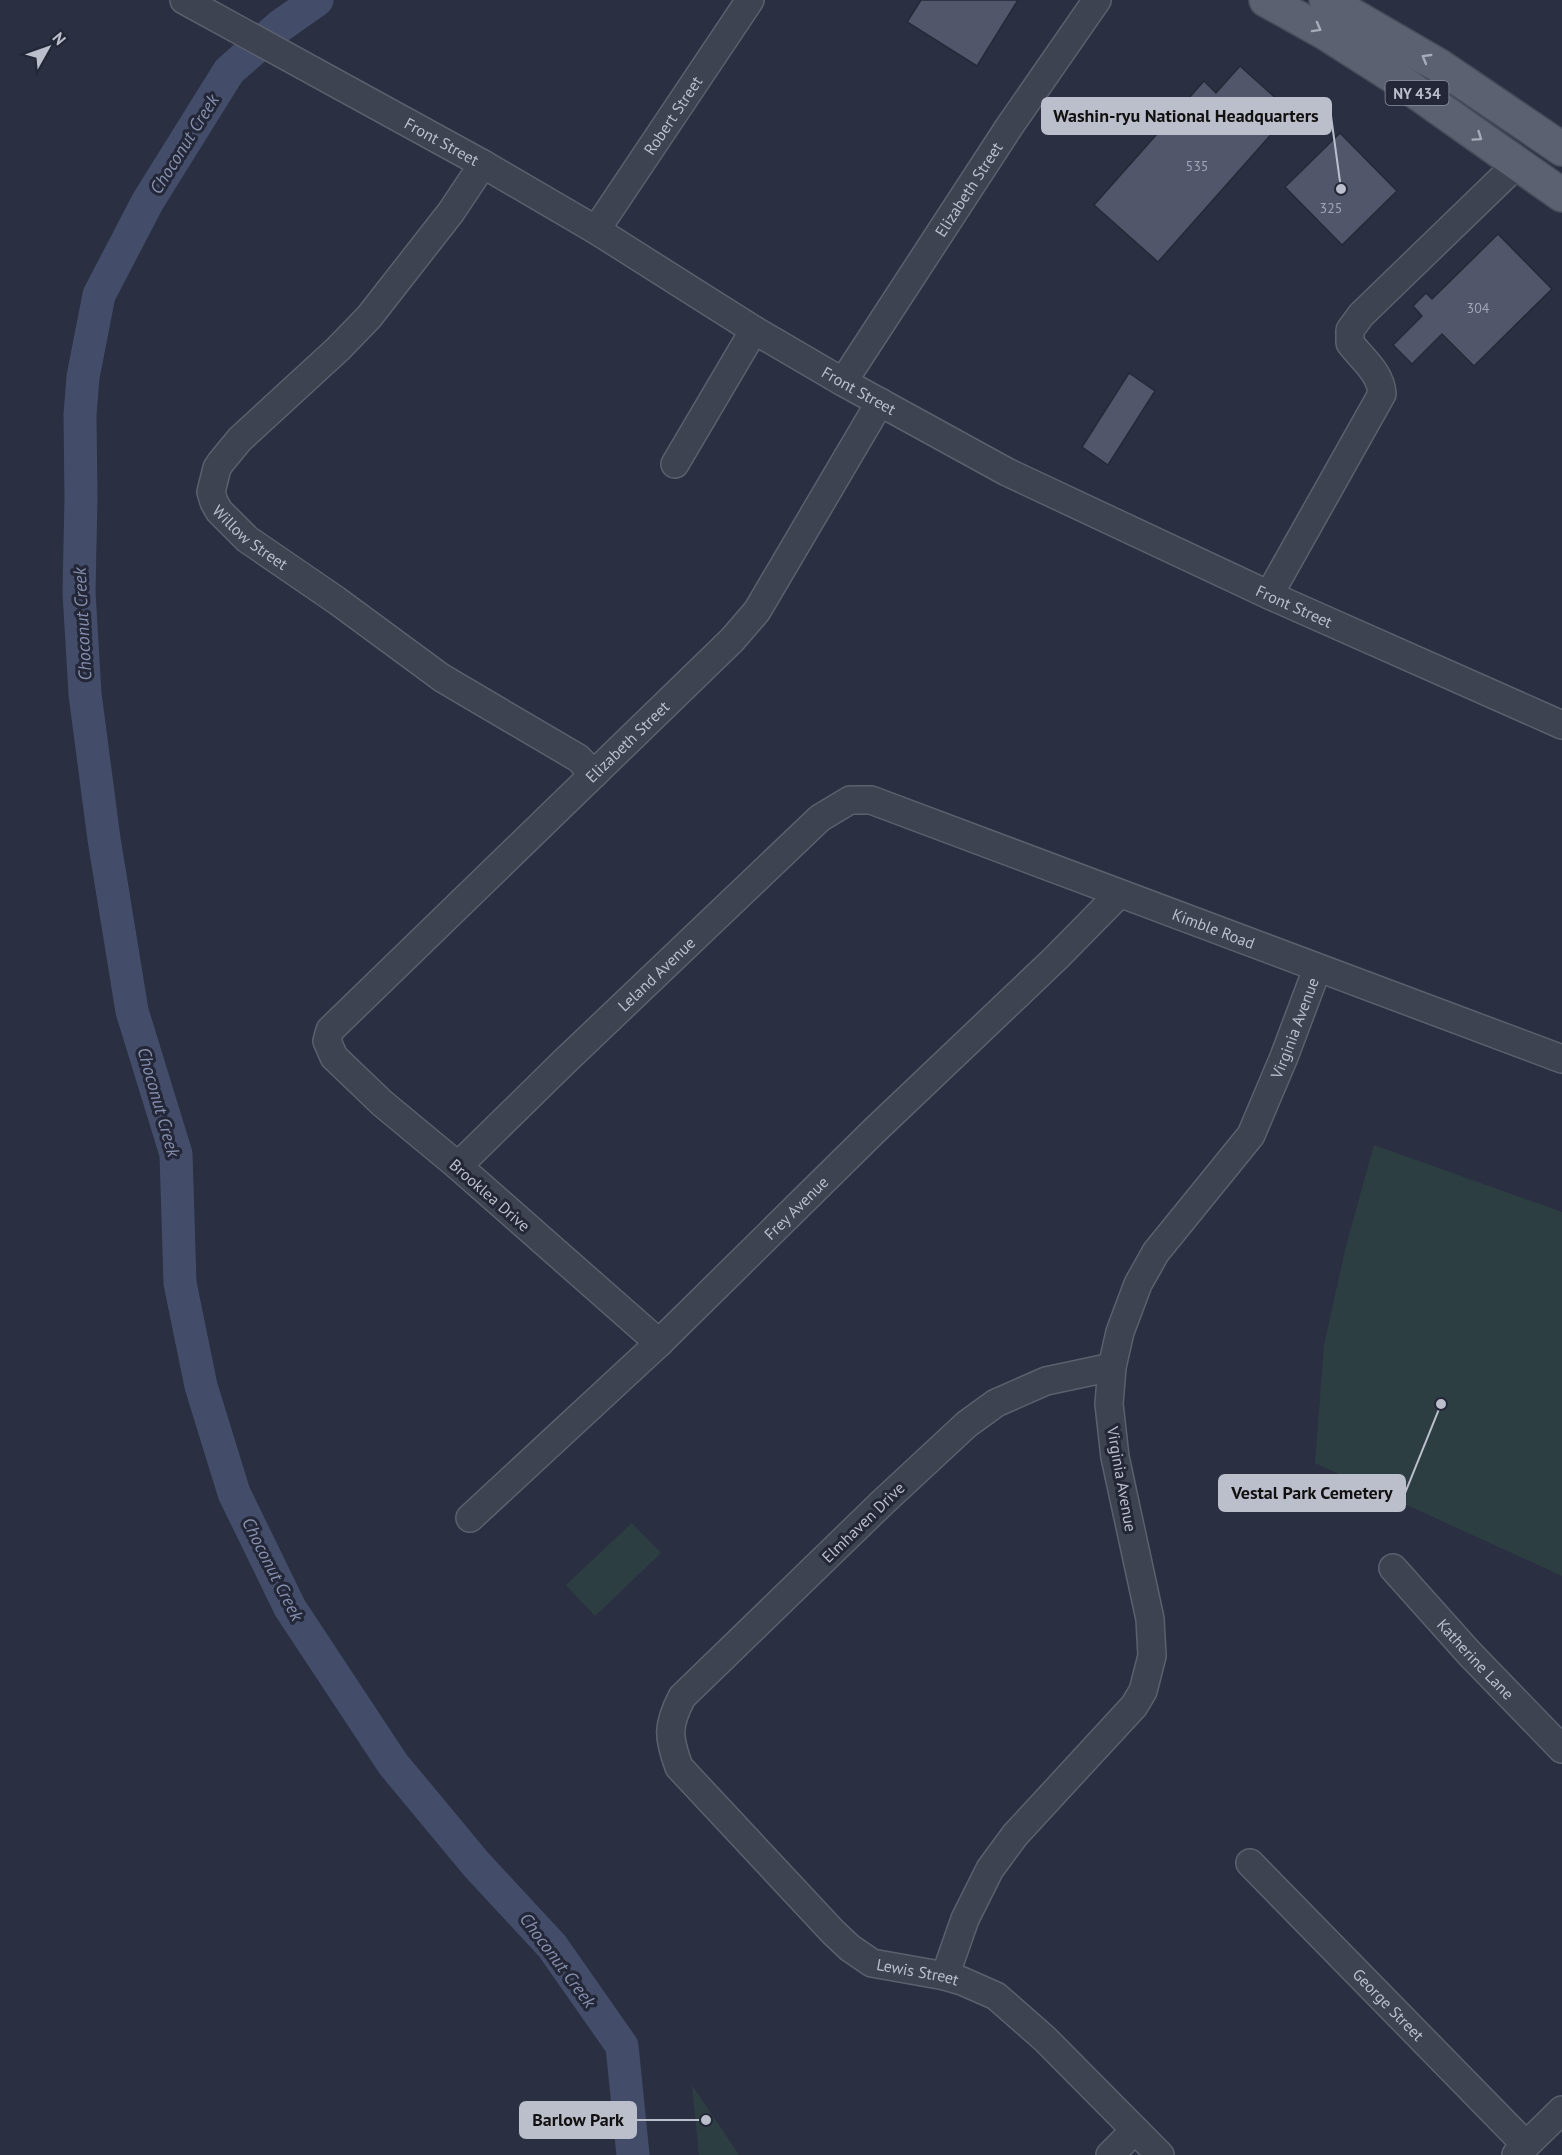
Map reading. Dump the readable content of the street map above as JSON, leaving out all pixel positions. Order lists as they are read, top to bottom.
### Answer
{
  "streets": {
    "main road": ["NY 434"],
    "street": [
      "Robert Street",
      "Front Street",
      "Elizabeth Street",
      "Willow Street",
      "Kimble Road",
      "Leland Avenue",
      "Virginia Avenue",
      "Brooklea Drive",
      "Frey Avenue",
      "Elmhaven Drive",
      "Katherine Lane",
      "Lewis Street",
      "George Street"
    ]
  },
  "crossings": [
    ["Robert Street", "Front Street"],
    ["Front Street", "Elizabeth Street"],
    ["Front Street", "Willow Street"],
    ["Elizabeth Street", "Willow Street"],
    ["Elizabeth Street", "Brooklea Drive"],
    ["Kimble Road", "Leland Avenue"],
    ["Kimble Road", "Virginia Avenue"],
    ["Kimble Road", "Frey Avenue"],
    ["Leland Avenue", "Brooklea Drive"],
    ["Virginia Avenue", "Elmhaven Drive"],
    ["Virginia Avenue", "Lewis Street"],
    ["Brooklea Drive", "Frey Avenue"],
    ["Elmhaven Drive", "Lewis Street"]
  ],
  "water": ["Choconut Creek"],
  "places": ["Washin-ryu National Headquarters", "Vestal Park Cemetery", "Barlow Park"],
  "house_numbers": ["535", "325", "304"],
  "north": "top right"
}
